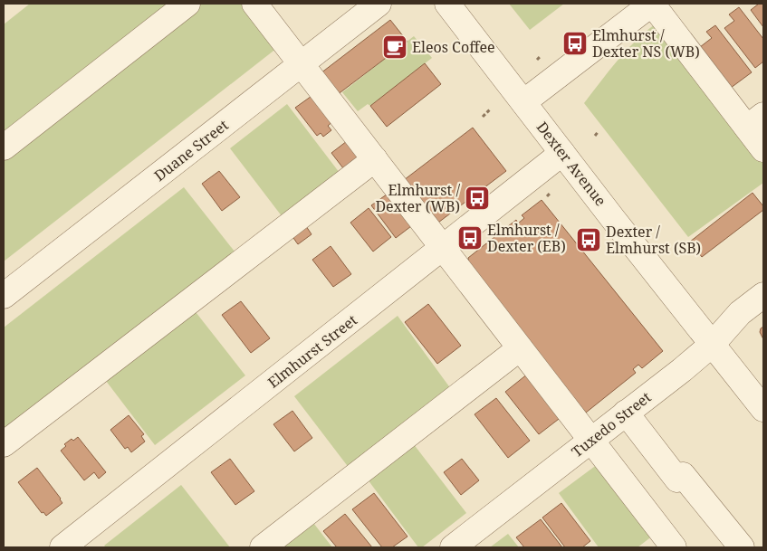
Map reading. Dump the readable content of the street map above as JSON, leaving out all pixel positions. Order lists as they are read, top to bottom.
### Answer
{
  "streets": {
    "street": [
      "Duane Street",
      "Dexter Avenue",
      "Elmhurst Street",
      "Tuxedo Street"
    ]
  },
  "crossings": [
    ["Dexter Avenue", "Elmhurst Street"],
    ["Dexter Avenue", "Tuxedo Street"]
  ],
  "places": {
    "bus stop": [
      "Elmhurst / Dexter NS (WB)",
      "Elmhurst / Dexter (WB)",
      "Elmhurst / Dexter (EB)",
      "Dexter / Elmhurst (SB)"
    ],
    "cafe": ["Eleos Coffee"]
  }
}
